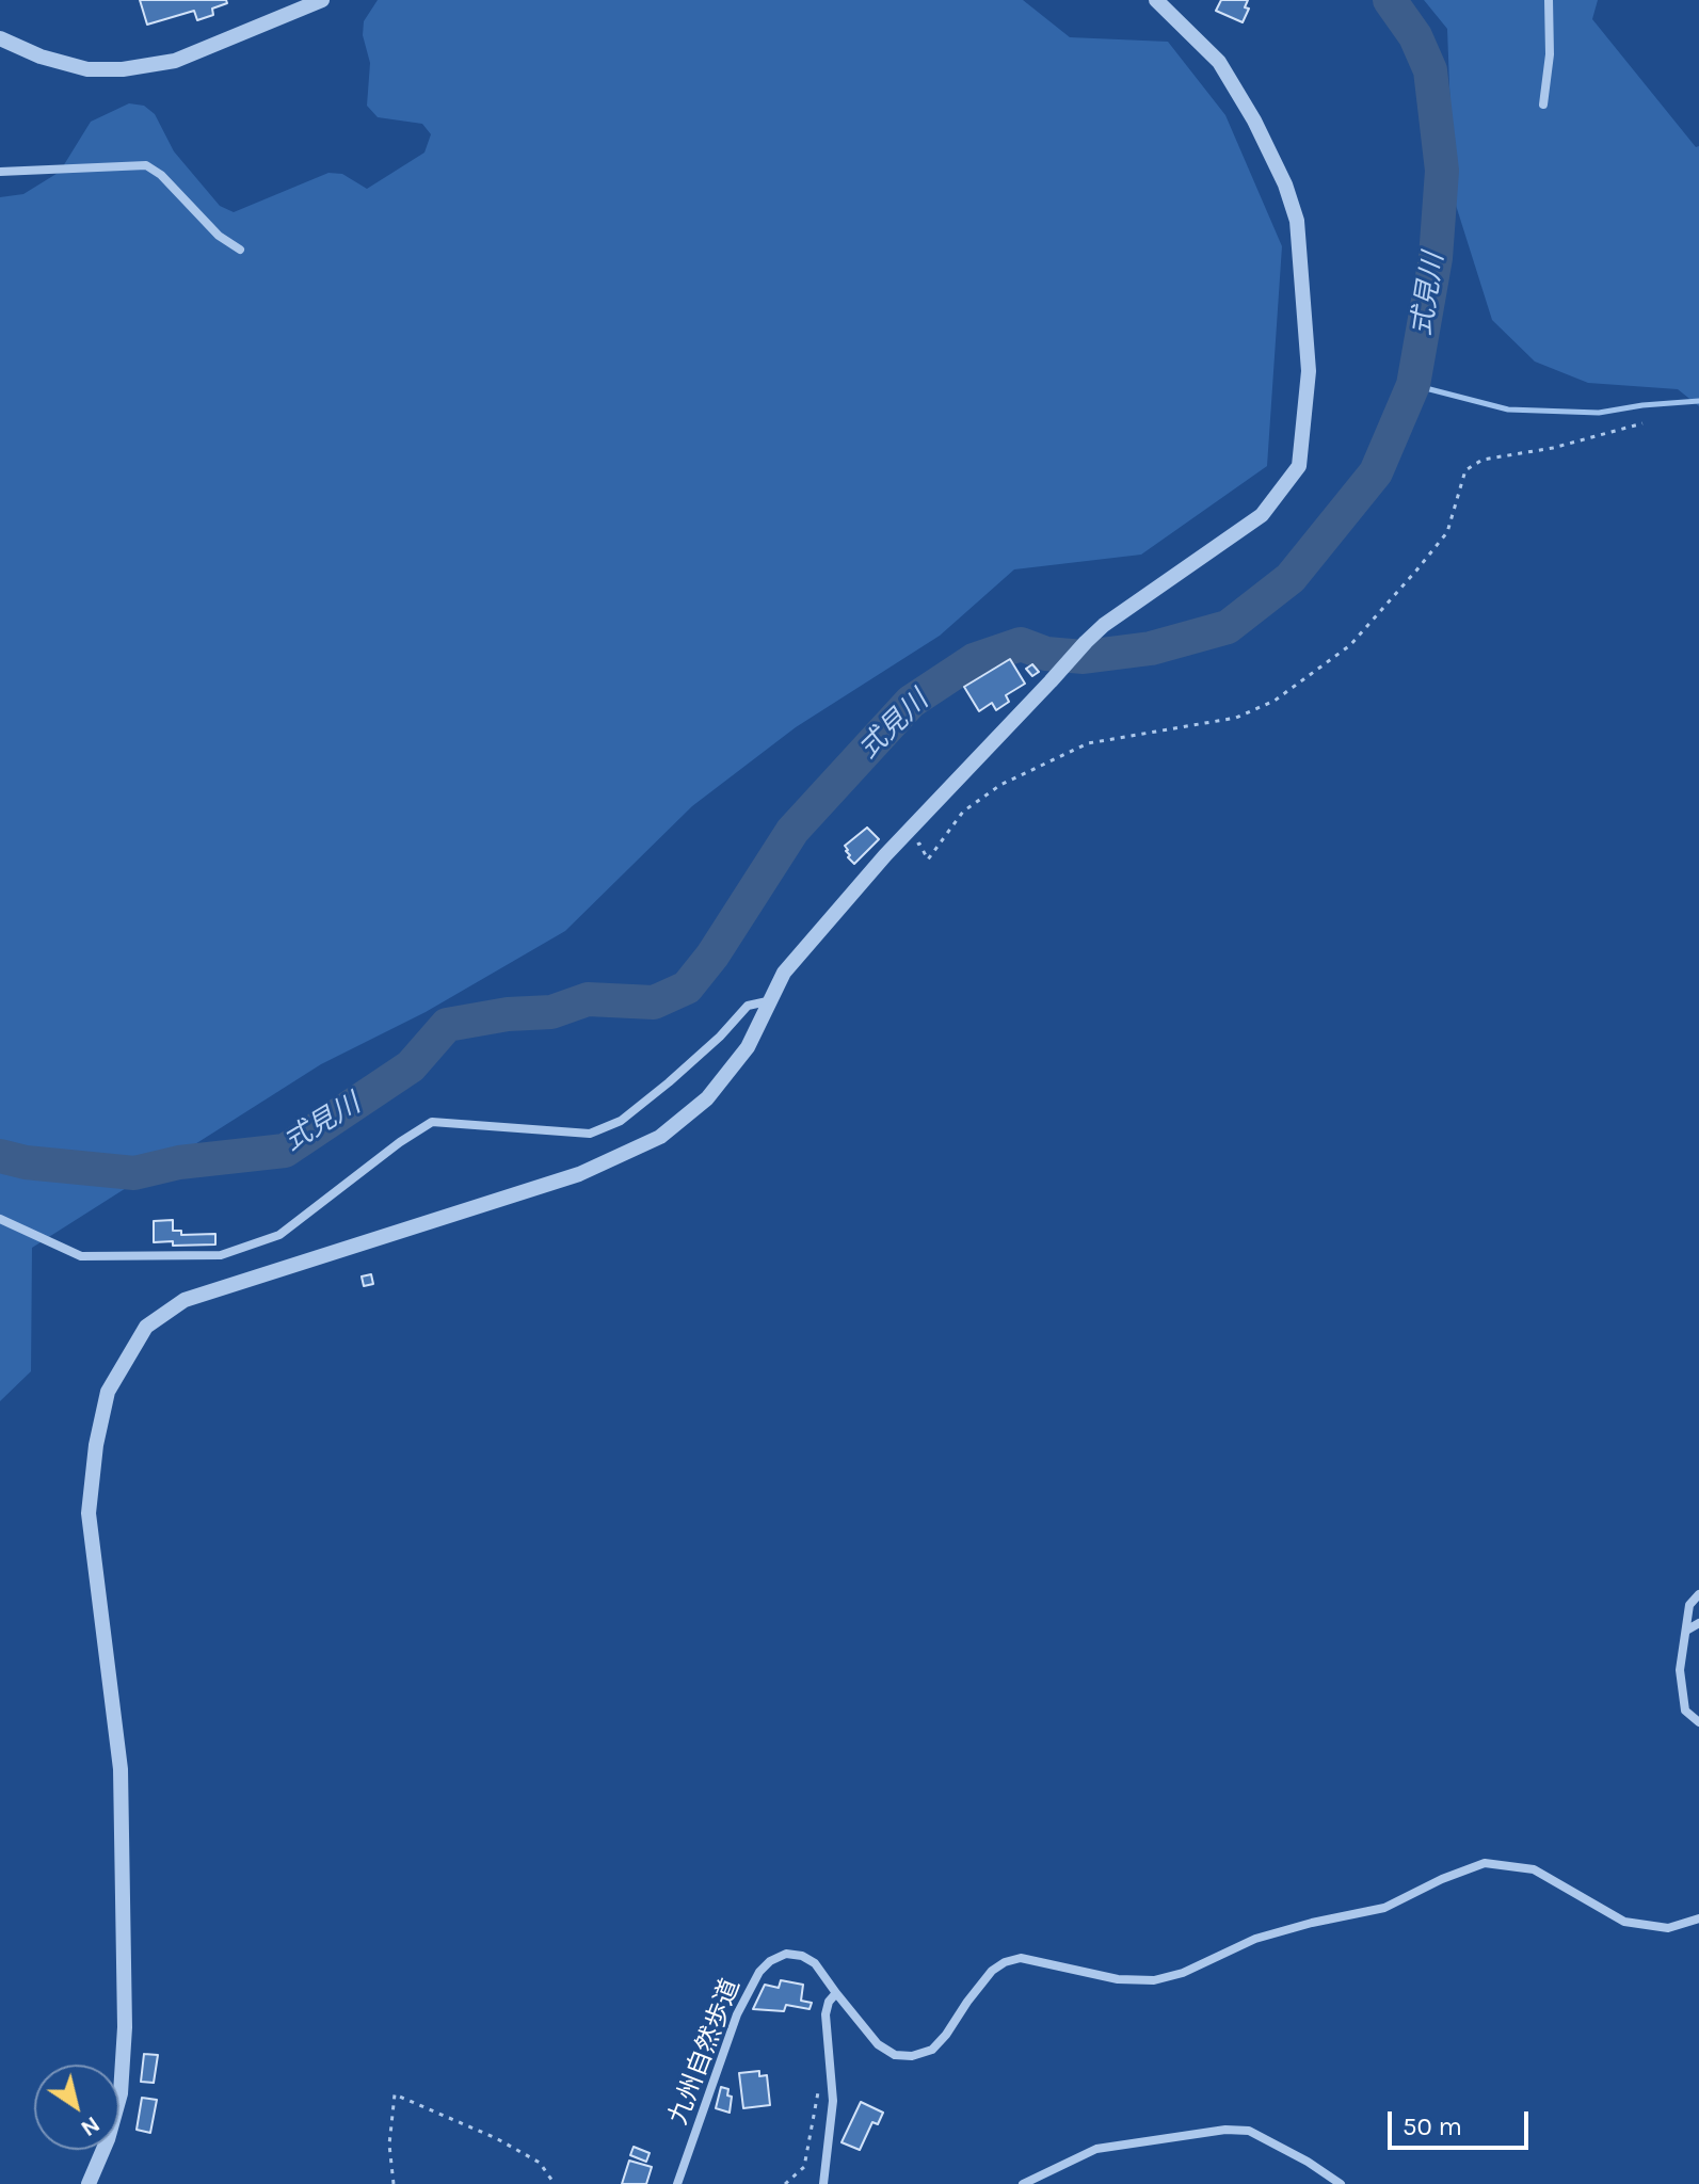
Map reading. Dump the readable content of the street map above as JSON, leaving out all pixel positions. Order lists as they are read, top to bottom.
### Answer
{
  "streets": {
    "street": ["九州自然歩道"]
  },
  "water": ["式見川"],
  "scale_bar": "50 m",
  "north": "bottom right"
}
